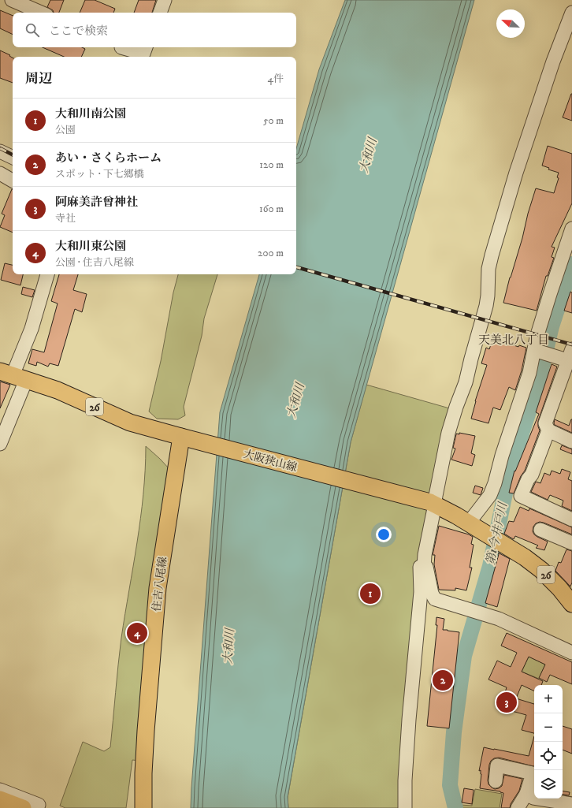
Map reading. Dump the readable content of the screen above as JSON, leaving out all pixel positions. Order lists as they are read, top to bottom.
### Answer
{
  "streets": {
    "main road": ["26", "大阪狭山線", "住吉八尾線"]
  },
  "crossings": [
    ["大阪狭山線", "住吉八尾線"]
  ],
  "districts": ["天美北八丁目"],
  "water": ["大和川", "第1今井戸川"],
  "north": "top left",
  "page": {
    "search": "ここで検索",
    "heading": ["周辺", "4件"],
    "list": [
      {
        "mark": "1",
        "name": "大和川南公園",
        "note": "公園",
        "value": "50 m"
      },
      {
        "mark": "2",
        "name": "あい・さくらホーム",
        "note": "スポット · 下七郷橋",
        "value": "120 m"
      },
      {
        "mark": "3",
        "name": "阿麻美許曾神社",
        "note": "寺社",
        "value": "160 m"
      },
      {
        "mark": "4",
        "name": "大和川東公園",
        "note": "公園 · 住吉八尾線",
        "value": "200 m"
      }
    ],
    "pins": [
      "1",
      "4",
      "2",
      "3"
    ],
    "map_buttons": ["+", "−"]
  }
}
